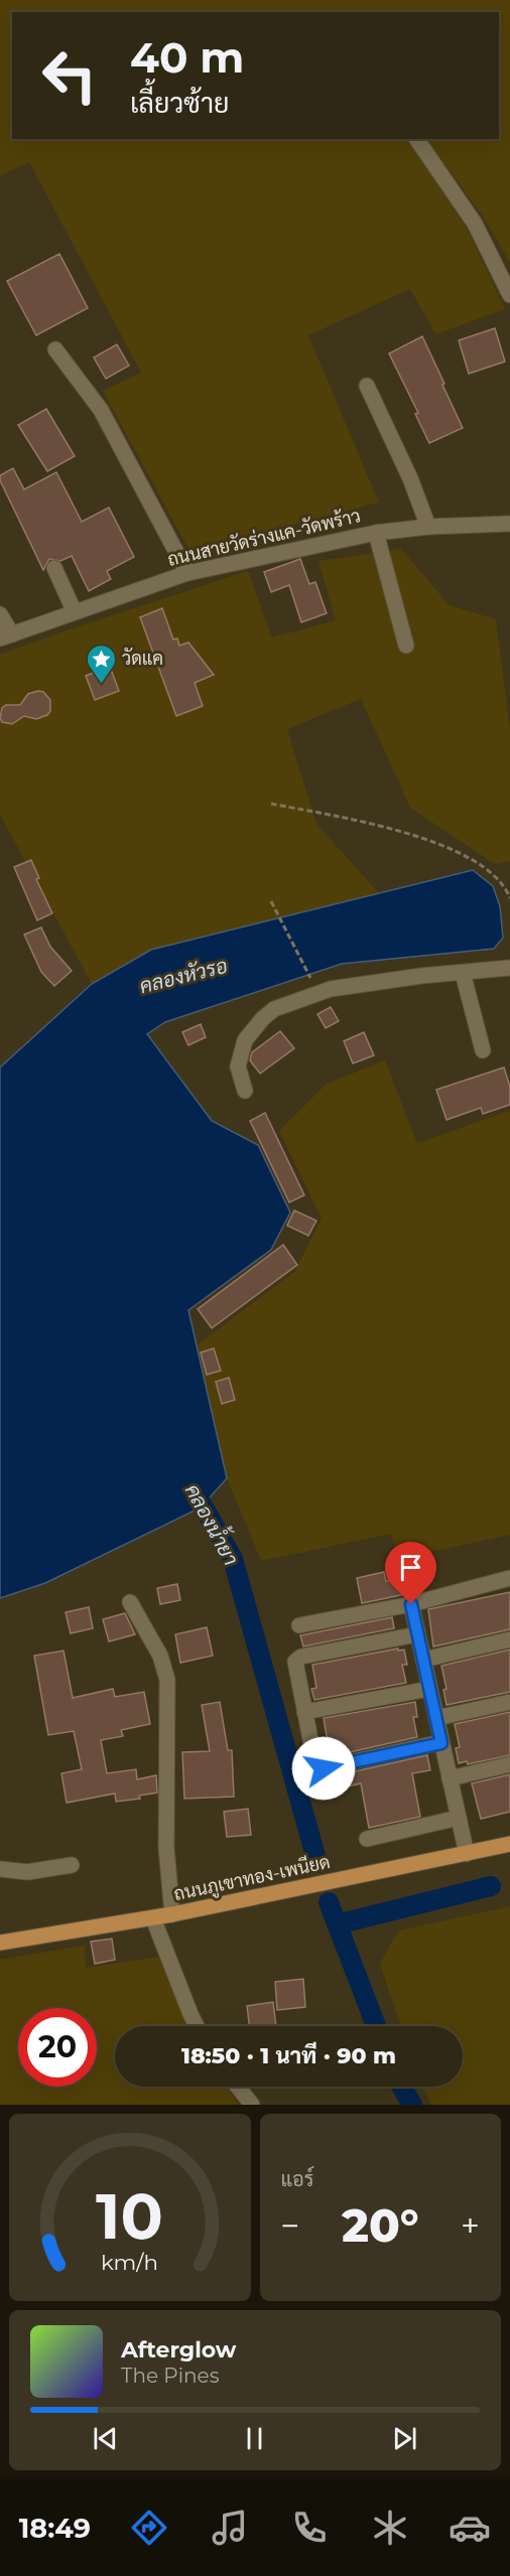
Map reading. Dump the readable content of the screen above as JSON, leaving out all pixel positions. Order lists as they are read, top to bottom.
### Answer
{
  "streets": {
    "main road": ["ถนนภูเขาทอง-เพนียด"],
    "street": ["ถนนสายวัดร่างแค-วัดพร้าว"]
  },
  "water": ["คลองหัวรอ", "คลองน้ำยา"],
  "places": {
    "place": ["วัดแค"]
  },
  "page": {
    "turn": ["40 m", "เลี้ยวซ้าย"],
    "limit": "20",
    "trip": "18:50 · 1 นาที · 90 m",
    "tile": "แอร์",
    "heat": ["−", "20°", "+"],
    "song": ["Afterglow", "The Pines"],
    "tabs": "18:49",
    "gauge": ["10", "km/h"]
  }
}
